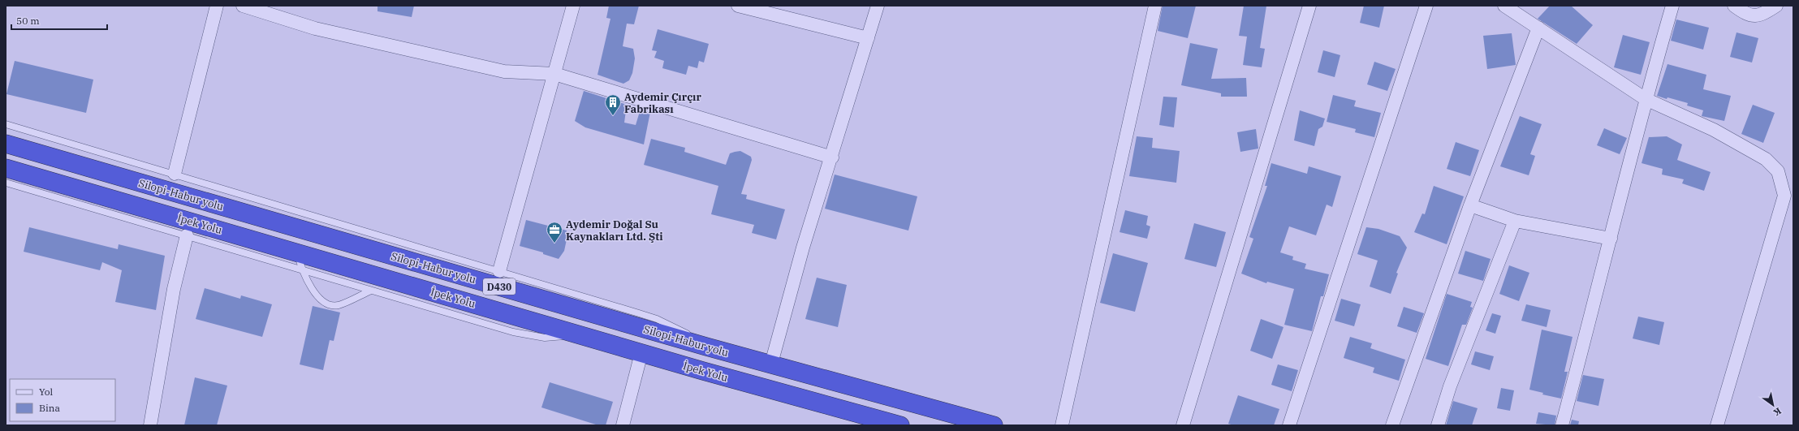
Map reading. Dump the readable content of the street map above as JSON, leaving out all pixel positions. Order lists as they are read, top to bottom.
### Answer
{
  "streets": {
    "highway": ["Silopi-Habur yolu", "İpek Yolu", "D430"]
  },
  "places": {
    "building": ["Aydemir Çırçır Fabrikası"],
    "office": ["Aydemir Doğal Su Kaynakları Ltd. Şti"]
  },
  "legend": ["Yol", "Bina"],
  "scale_bar": "50 m",
  "north": "bottom right"
}
